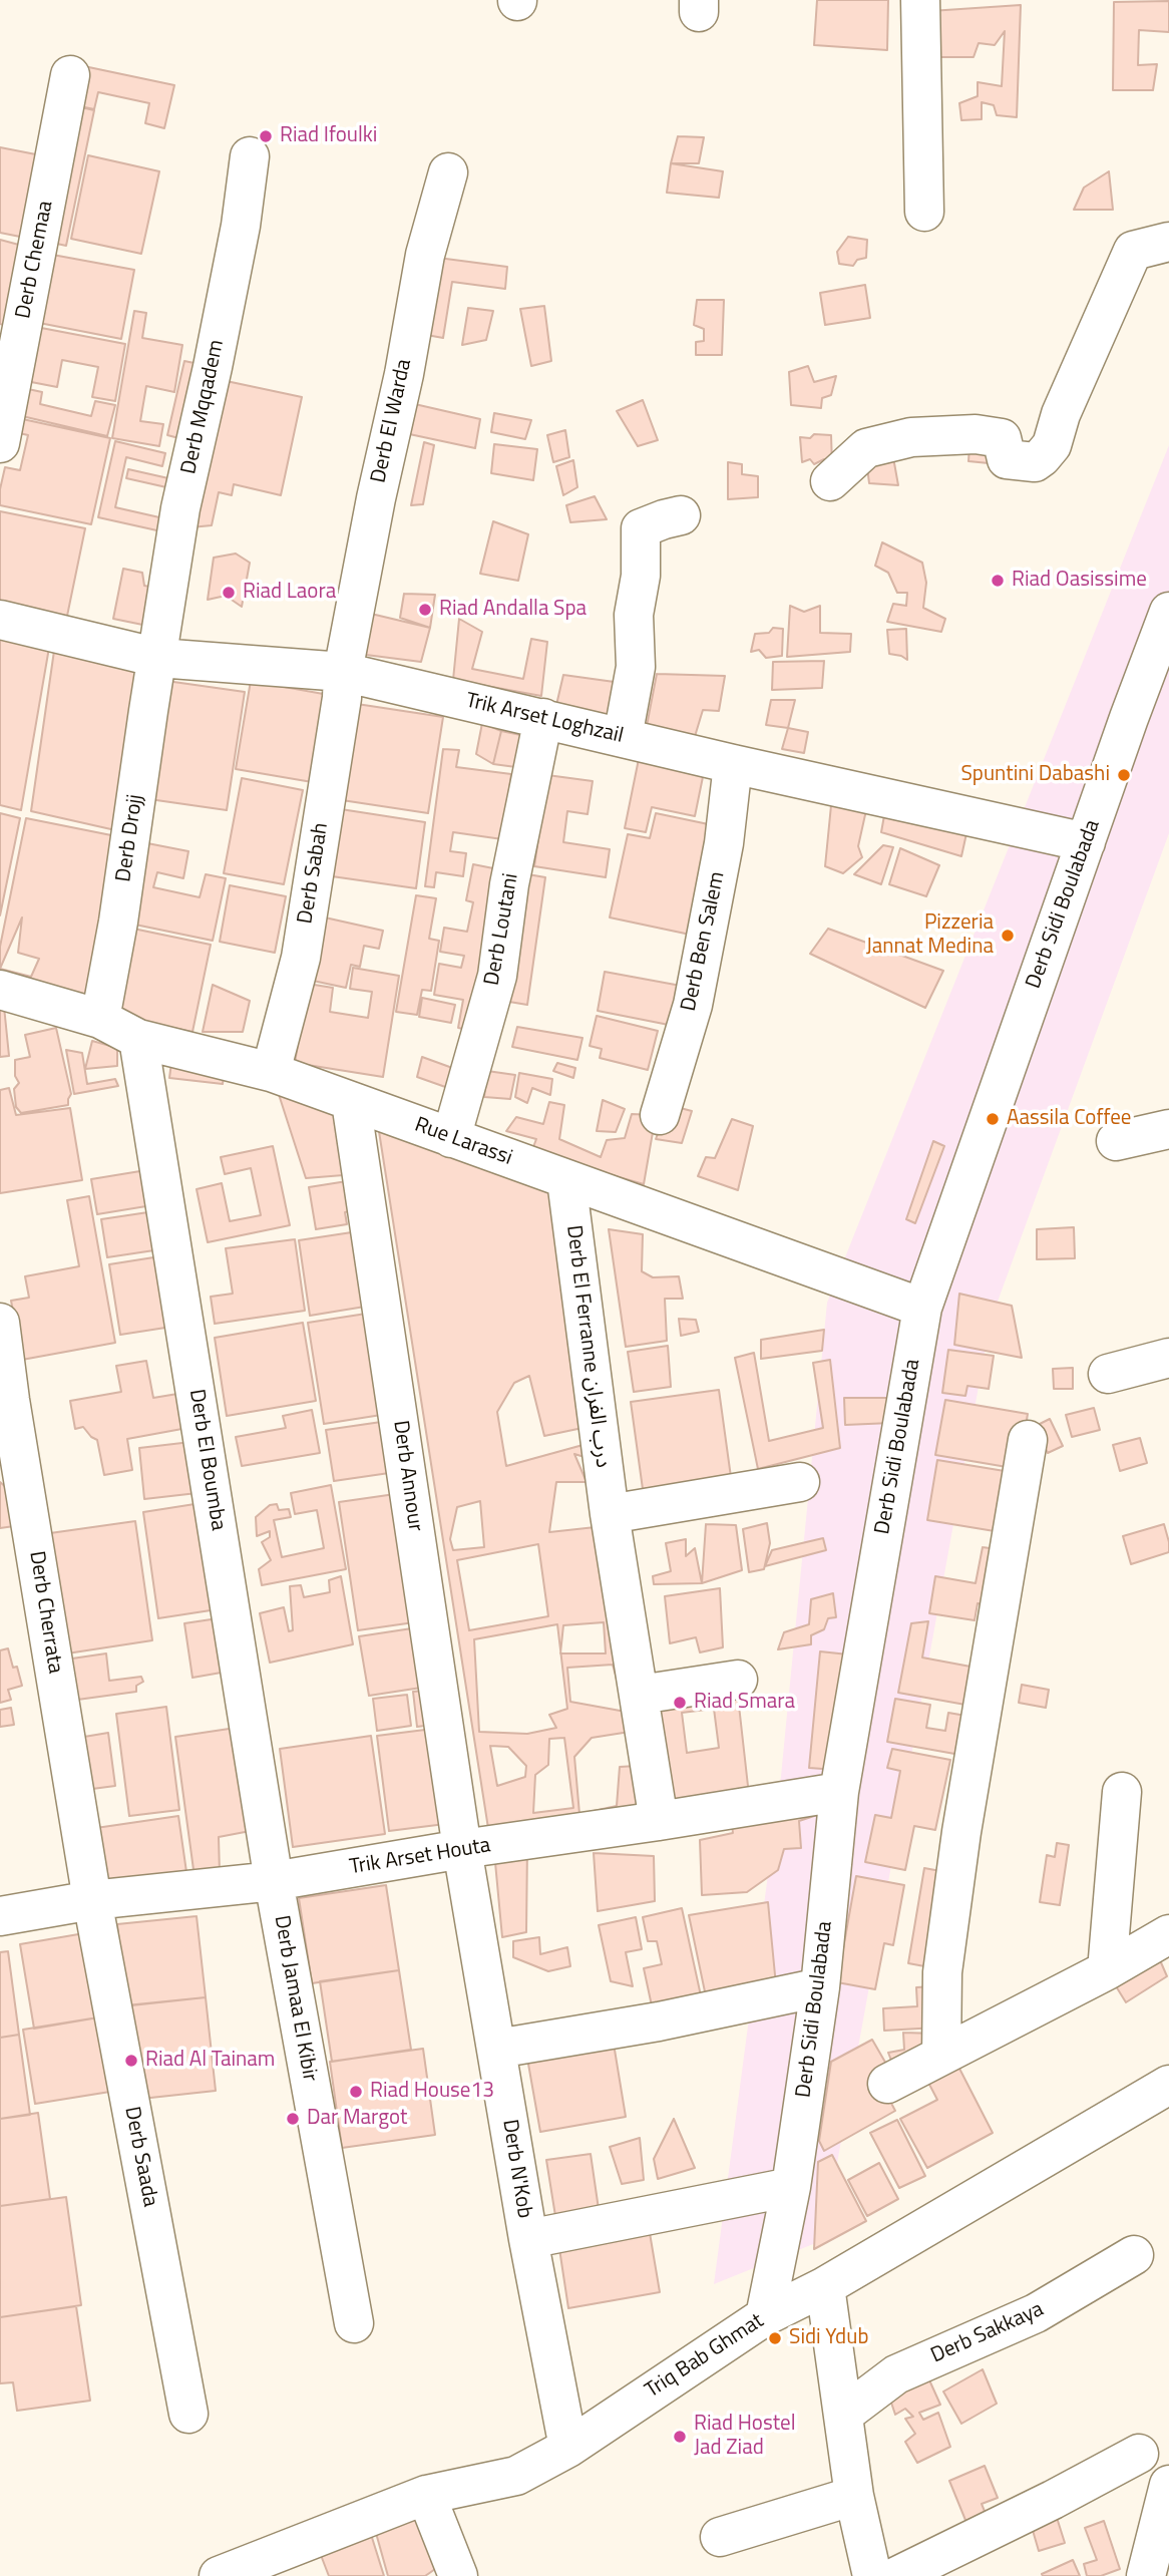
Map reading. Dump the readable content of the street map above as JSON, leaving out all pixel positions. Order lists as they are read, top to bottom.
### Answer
{
  "streets": {
    "street": [
      "Derb Chemaa",
      "Derb Mqqadem",
      "Derb El Warda",
      "Trik Arset Loghzail",
      "Derb Drojj",
      "Derb Sabah",
      "Derb Sidi Boulabada",
      "Derb Loutani",
      "Derb Ben Salem",
      "Rue Larassi",
      "Derb El Ferranne درب الفران",
      "Derb El Boumba",
      "Derb Annour",
      "Derb Cherrata",
      "Trik Arset Houta",
      "Derb Jamaa El Kibir",
      "Derb Saada",
      "Derb N'Kob",
      "Derb Sakkaya",
      "Triq Bab Ghmat"
    ]
  },
  "crossings": [
    ["Derb Mqqadem", "Trik Arset Loghzail"],
    ["Derb Mqqadem", "Derb Drojj"],
    ["Derb El Warda", "Trik Arset Loghzail"],
    ["Derb El Warda", "Derb Sabah"],
    ["Trik Arset Loghzail", "Derb Drojj"],
    ["Trik Arset Loghzail", "Derb Sabah"],
    ["Trik Arset Loghzail", "Derb Sidi Boulabada"],
    ["Trik Arset Loghzail", "Derb Loutani"],
    ["Trik Arset Loghzail", "Derb Ben Salem"],
    ["Derb Drojj", "Rue Larassi"],
    ["Derb Sabah", "Rue Larassi"],
    ["Derb Sidi Boulabada", "Rue Larassi"],
    ["Derb Sidi Boulabada", "Trik Arset Houta"],
    ["Derb Sidi Boulabada", "Triq Bab Ghmat"],
    ["Derb Loutani", "Rue Larassi"],
    ["Rue Larassi", "Derb El Ferranne درب الفران"],
    ["Rue Larassi", "Derb El Boumba"],
    ["Rue Larassi", "Derb Annour"],
    ["Derb El Ferranne درب الفران", "Trik Arset Houta"],
    ["Derb El Boumba", "Trik Arset Houta"],
    ["Derb El Boumba", "Derb Jamaa El Kibir"],
    ["Derb Annour", "Trik Arset Houta"],
    ["Derb Annour", "Derb N'Kob"],
    ["Derb Cherrata", "Trik Arset Houta"],
    ["Derb Cherrata", "Derb Saada"],
    ["Trik Arset Houta", "Derb Jamaa El Kibir"],
    ["Trik Arset Houta", "Derb Saada"],
    ["Trik Arset Houta", "Derb N'Kob"],
    ["Derb N'Kob", "Triq Bab Ghmat"]
  ],
  "places": [
    "Riad Ifoulki",
    "Riad Oasissime",
    "Riad Laora",
    "Riad Andalla Spa",
    "Spuntini Dabashi",
    "Pizzeria Jannat Medina",
    "Aassila Coffee",
    "Riad Smara",
    "Riad Al Tainam",
    "Riad House13",
    "Dar Margot",
    "Sidi Ydub",
    "Riad Hostel Jad Ziad"
  ]
}
